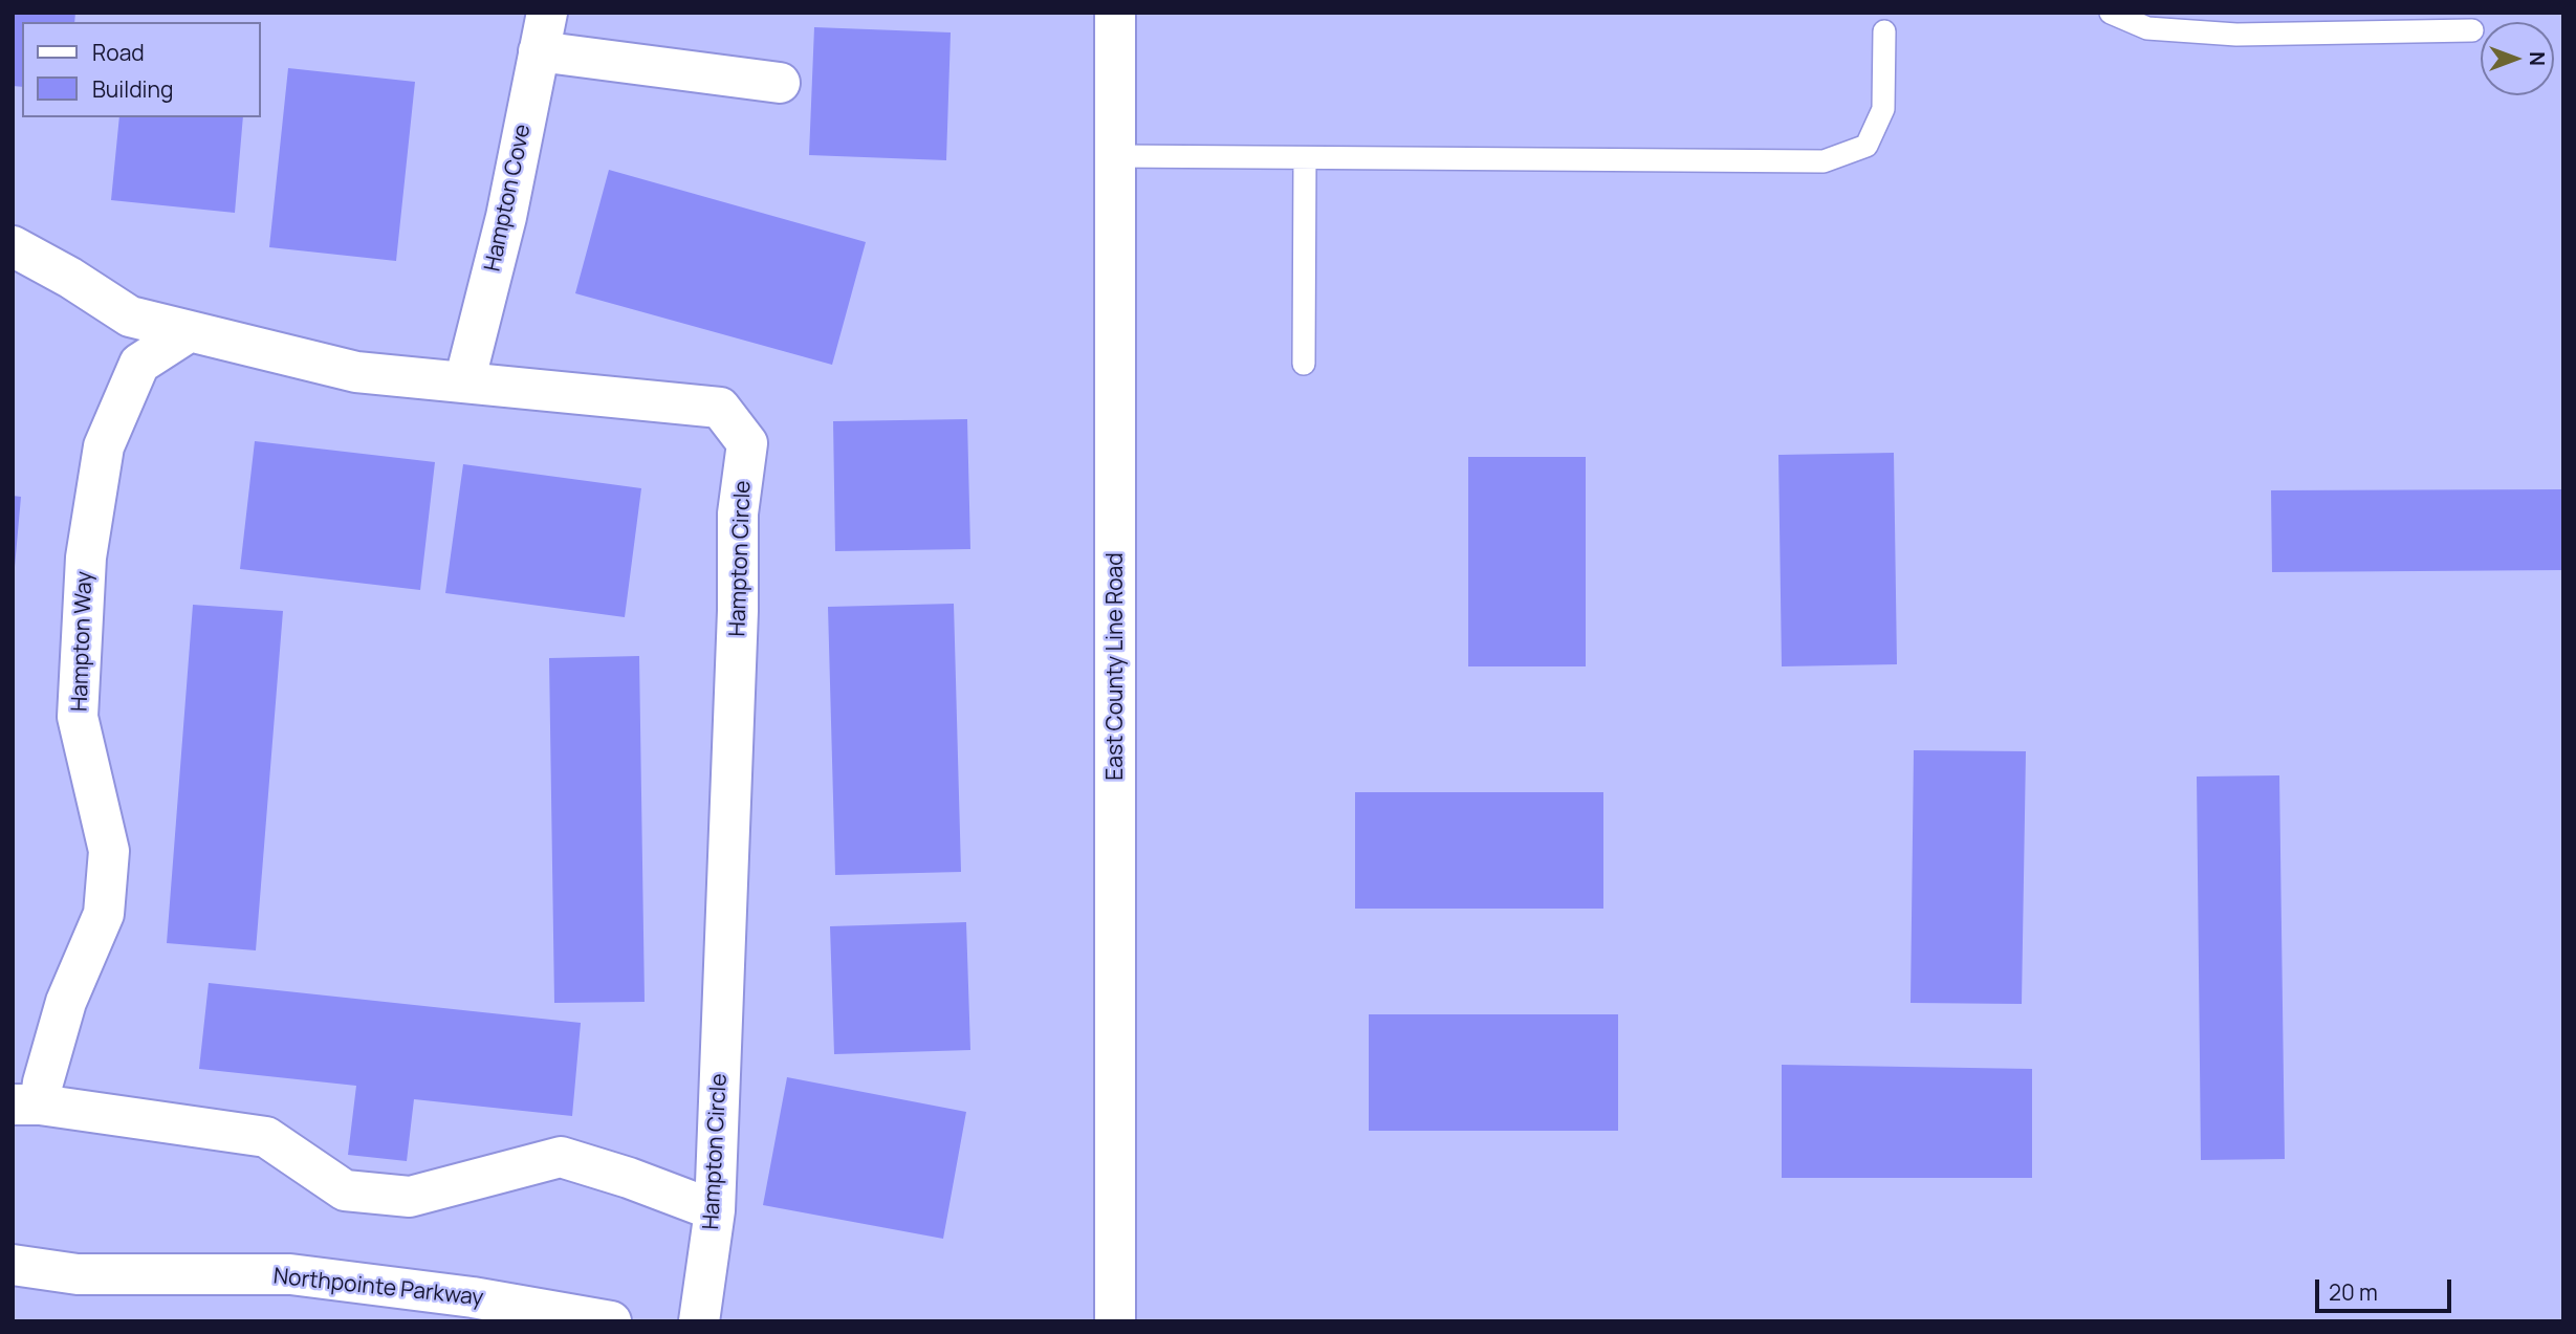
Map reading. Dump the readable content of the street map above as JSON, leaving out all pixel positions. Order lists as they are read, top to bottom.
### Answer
{
  "streets": {
    "street": [
      "Hampton Cove",
      "Hampton Circle",
      "Hampton Way",
      "East County Line Road",
      "Northpointe Parkway"
    ]
  },
  "crossings": [
    ["Hampton Cove", "Hampton Circle"],
    ["Hampton Circle", "Hampton Way"]
  ],
  "legend": ["Road", "Building"],
  "scale_bar": "20 m",
  "north": "right"
}
